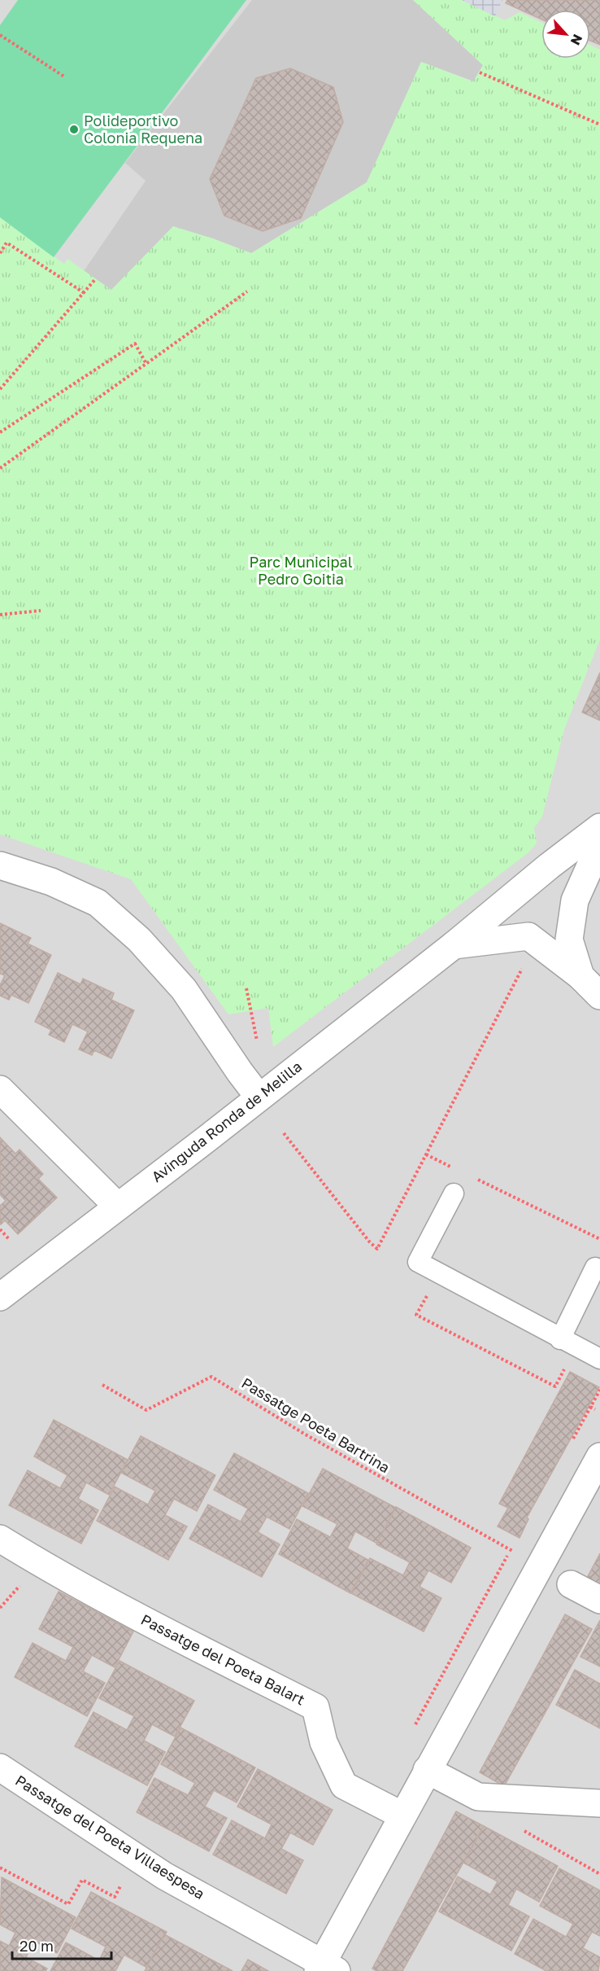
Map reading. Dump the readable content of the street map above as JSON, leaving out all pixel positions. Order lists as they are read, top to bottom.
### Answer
{
  "streets": {
    "street": ["Avinguda Ronda de Melilla", "Passatge del Poeta Balart", "Passatge del Poeta Villaespesa"],
    "path": ["Passatge Poeta Bartrina"]
  },
  "parks": ["Parc Municipal Pedro Goitia"],
  "places": ["Polideportivo Colonia Requena"],
  "scale_bar": "20 m",
  "north": "bottom right"
}
